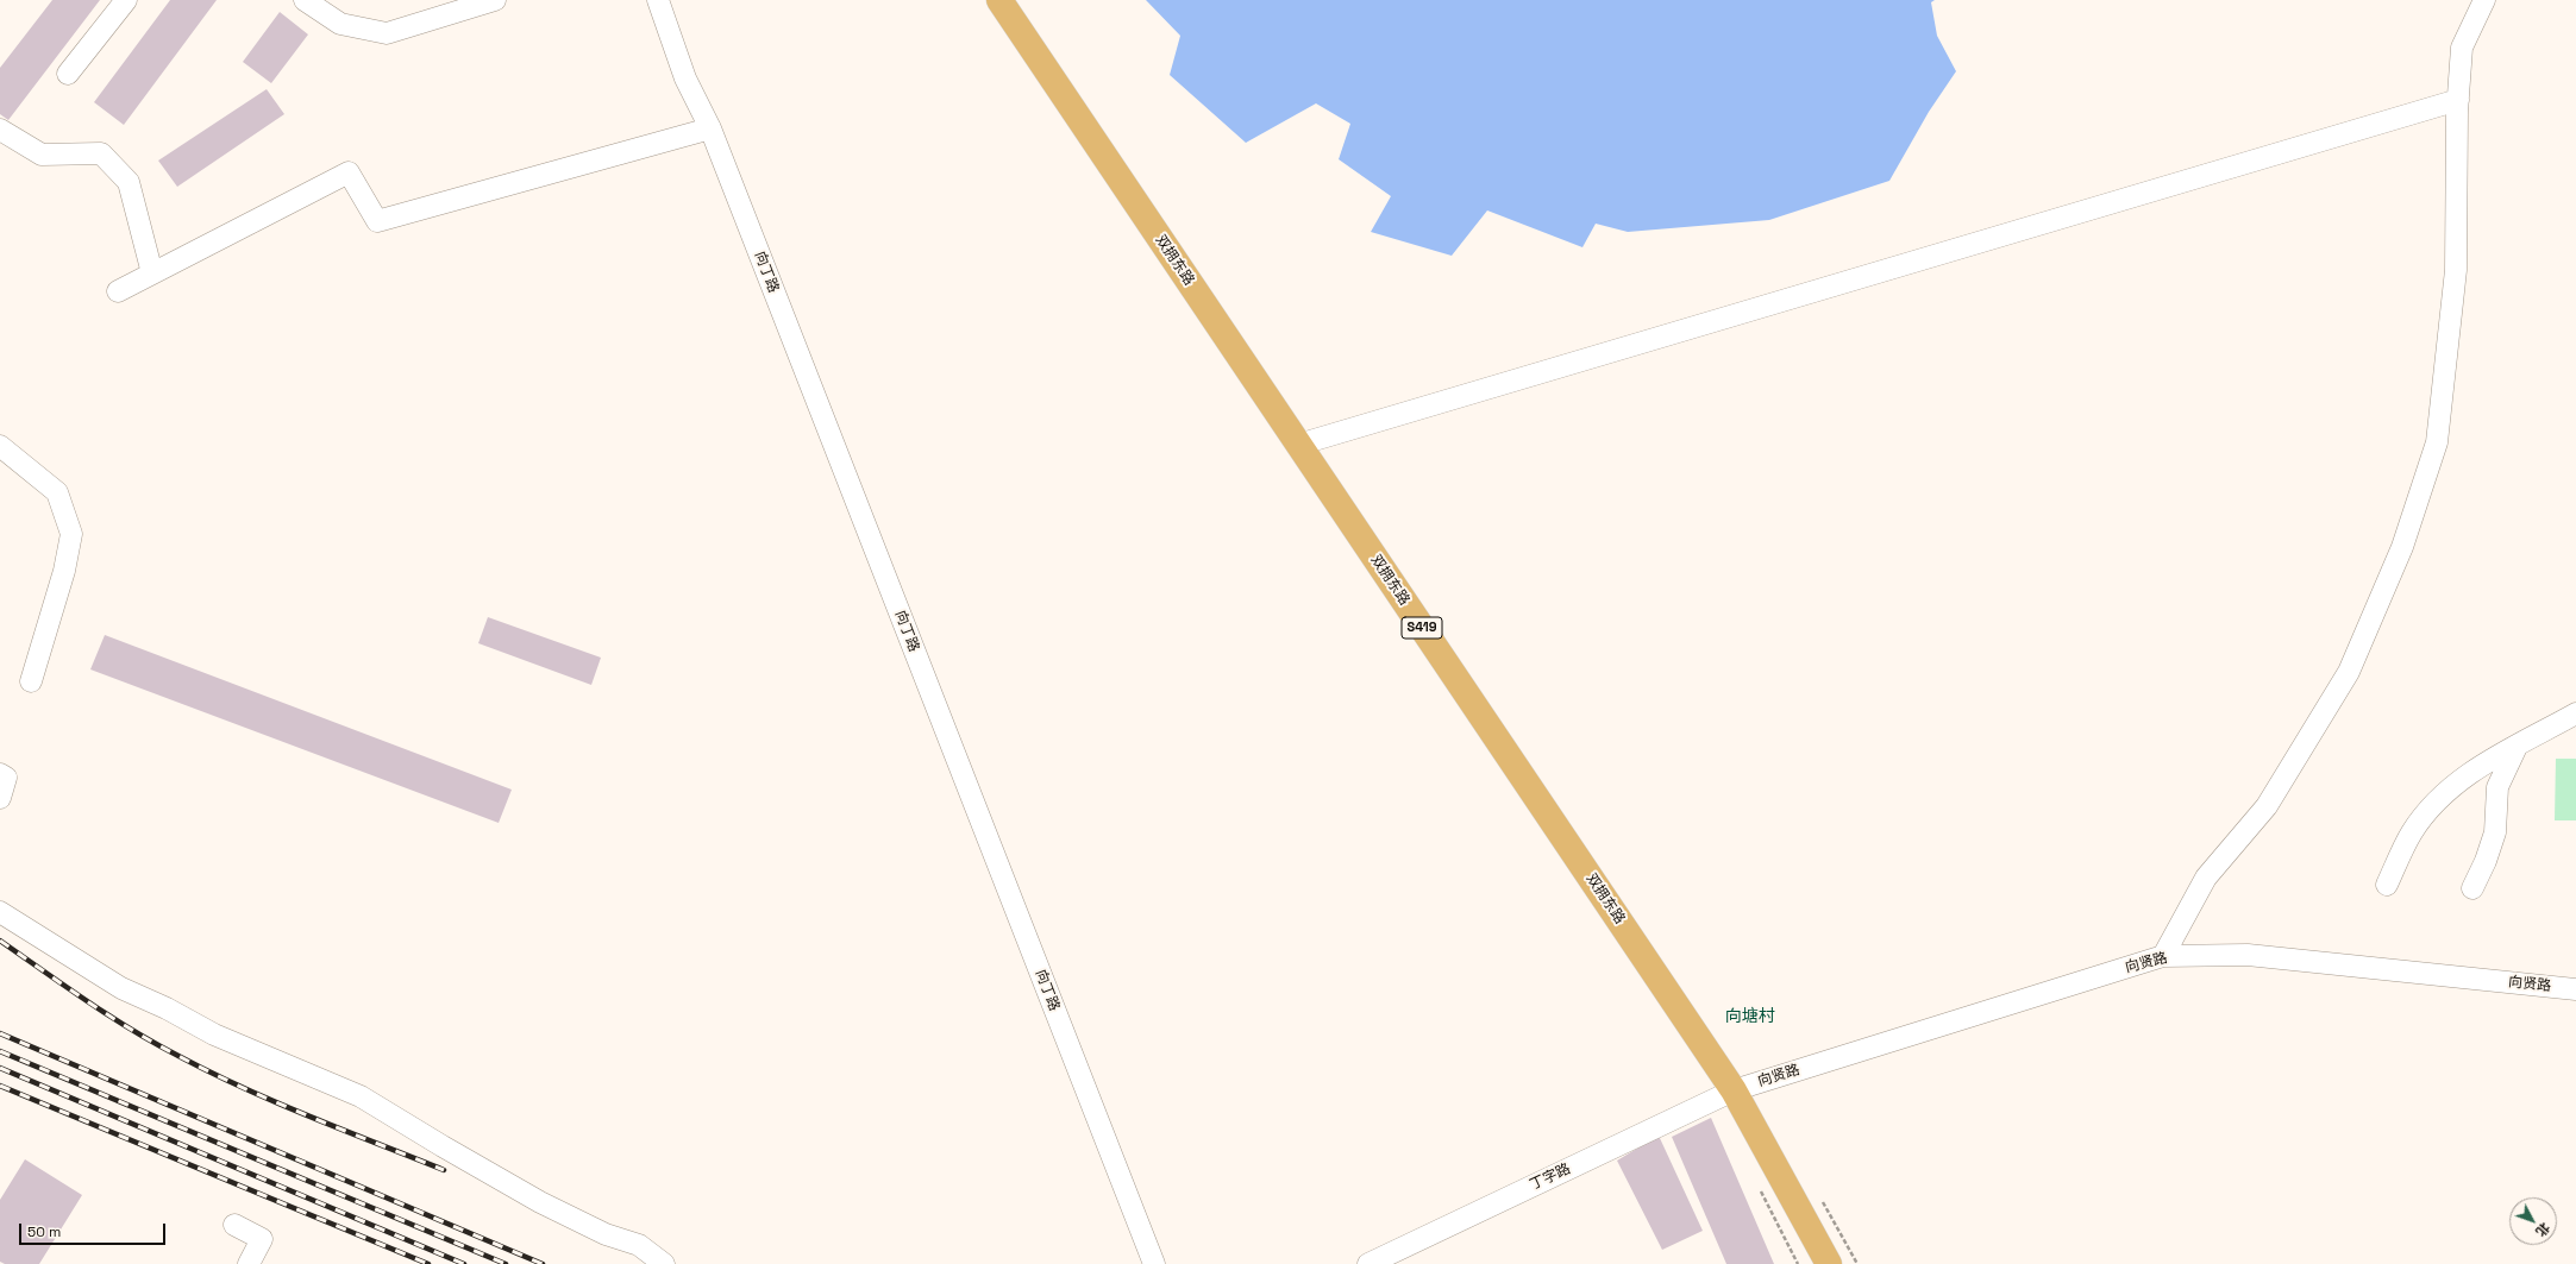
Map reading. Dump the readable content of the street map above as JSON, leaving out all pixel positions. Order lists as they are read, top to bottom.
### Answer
{
  "streets": {
    "main road": ["双拥东路", "S419"],
    "street": ["向丁路", "向贤路", "丁字路"]
  },
  "crossings": [
    ["双拥东路", "向贤路"],
    ["双拥东路", "丁字路"],
    ["向贤路", "丁字路"]
  ],
  "districts": ["向塘村"],
  "scale_bar": "50 m",
  "north": "bottom right"
}
